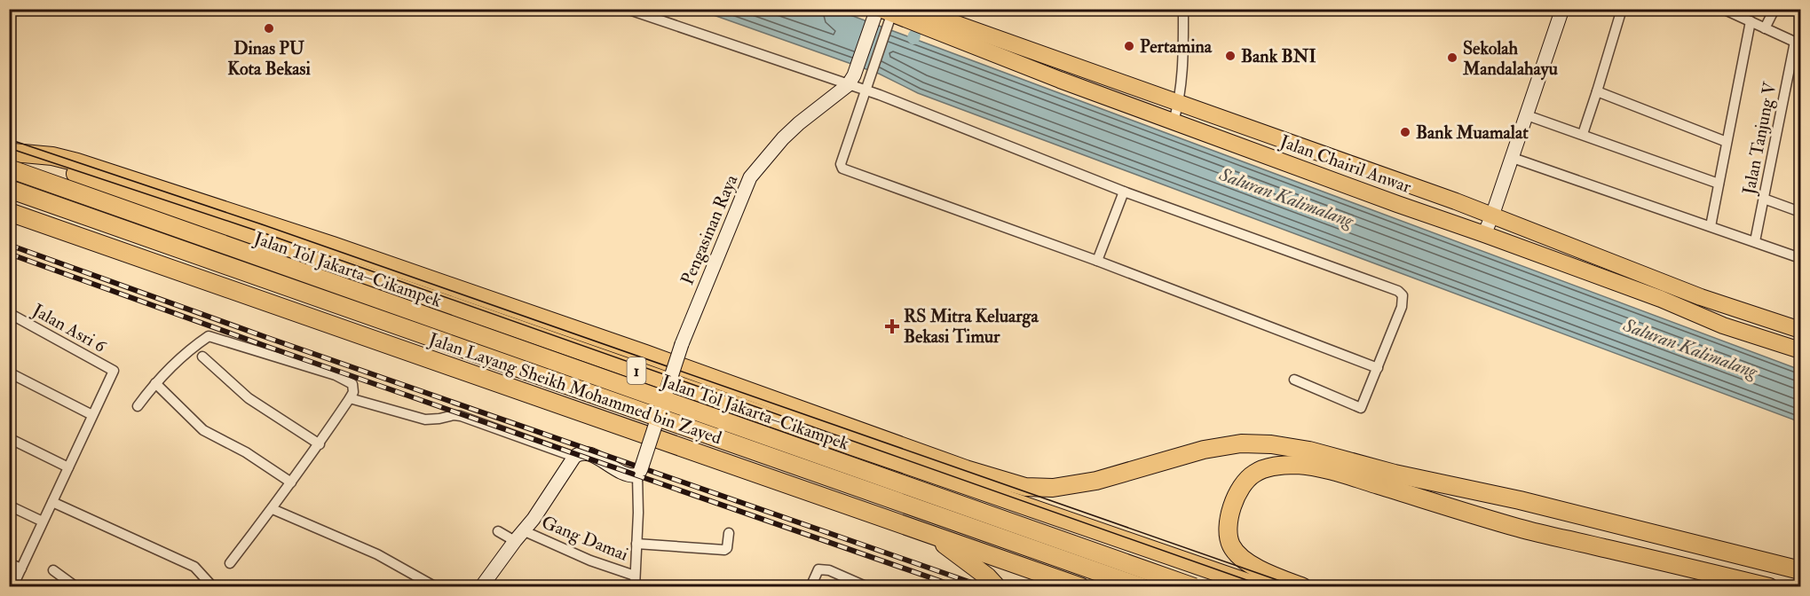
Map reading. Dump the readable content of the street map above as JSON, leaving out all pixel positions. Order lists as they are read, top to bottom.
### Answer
{
  "streets": {
    "highway": ["Jalan Tol Jakarta–Cikampek", "1", "Jalan Layang Sheikh Mohammed bin Zayed"],
    "main road": ["Jalan Chairil Anwar"],
    "street": [
      "Jalan Tanjung V",
      "Pengasinan Raya",
      "Jalan Asri 6",
      "Gang Damai"
    ]
  },
  "crossings": [
    ["Jalan Tol Jakarta–Cikampek", "Jalan Layang Sheikh Mohammed bin Zayed"]
  ],
  "water": ["Saluran Kalimalang"],
  "places": {
    "other": [
      "Dinas PU Kota Bekasi",
      "Pertamina",
      "Bank BNI",
      "Sekolah Mandalahayu",
      "Bank Muamalat"
    ],
    "health": ["RS Mitra Keluarga Bekasi Timur"]
  }
}
